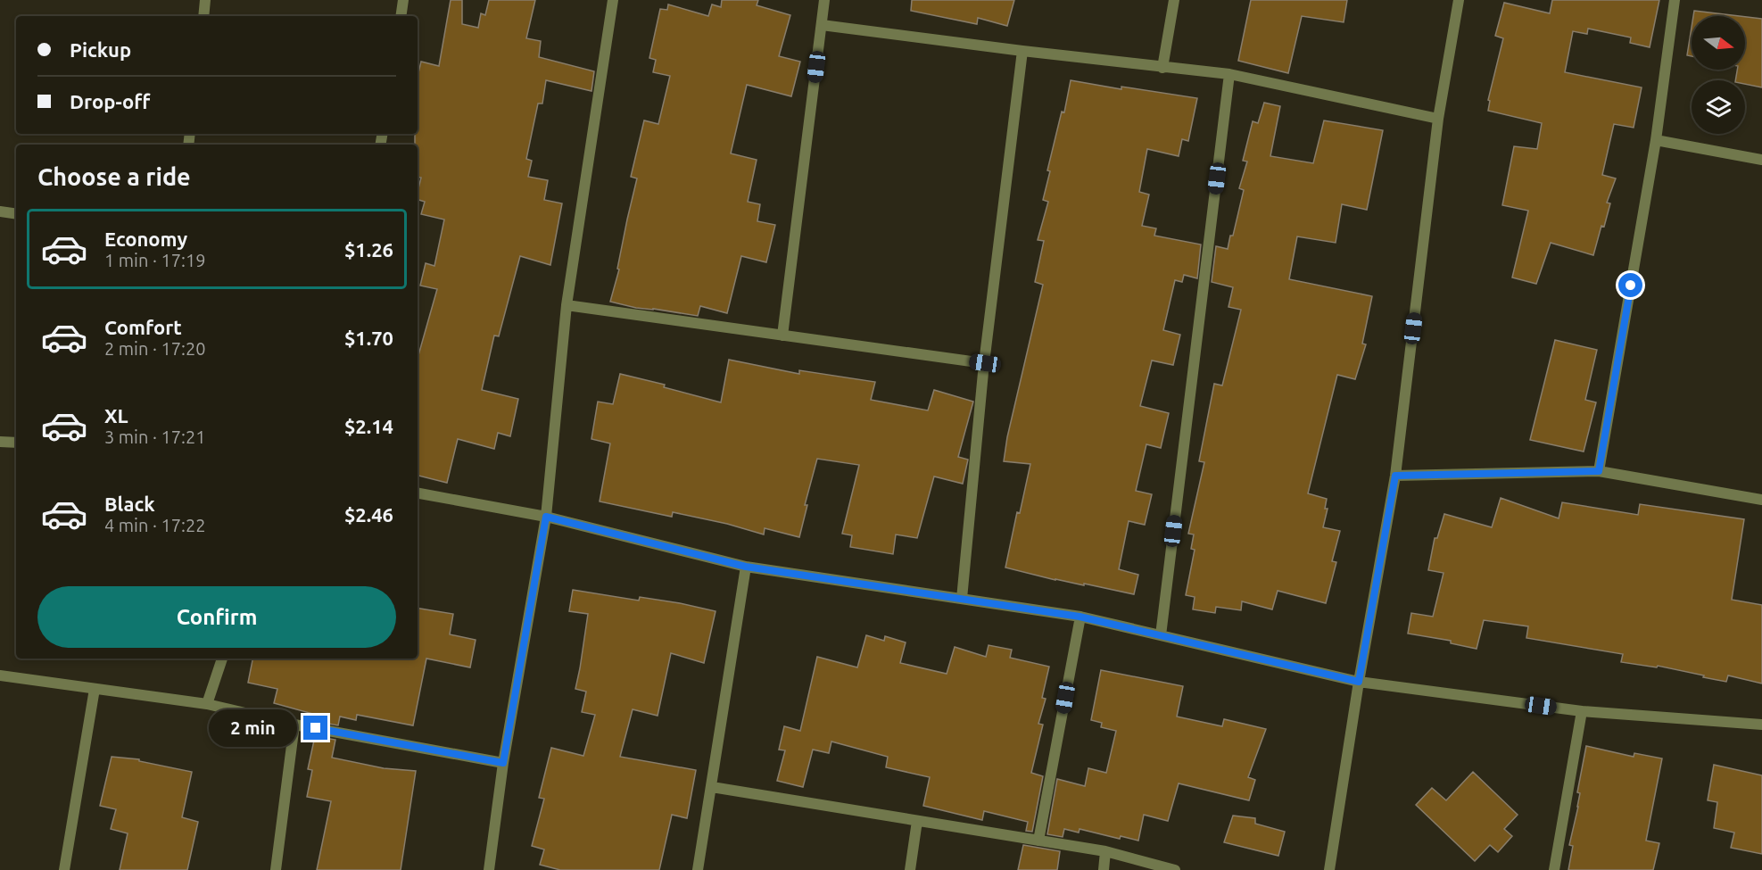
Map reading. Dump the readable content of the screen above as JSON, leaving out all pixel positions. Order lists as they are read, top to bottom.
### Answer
{
  "north": "right",
  "page": {
    "banner": ["Pickup", "Drop-off"],
    "heading": "Choose a ride",
    "list": [
      {
        "name": "Economy",
        "note": "1 min · 17:19",
        "value": "$1.26"
      },
      {
        "name": "Comfort",
        "note": "2 min · 17:20",
        "value": "$1.70"
      },
      {
        "name": "XL",
        "note": "3 min · 17:21",
        "value": "$2.14"
      },
      {
        "name": "Black",
        "note": "4 min · 17:22",
        "value": "$2.46"
      }
    ],
    "buttons": "Confirm",
    "bubble": "2 min"
  }
}
